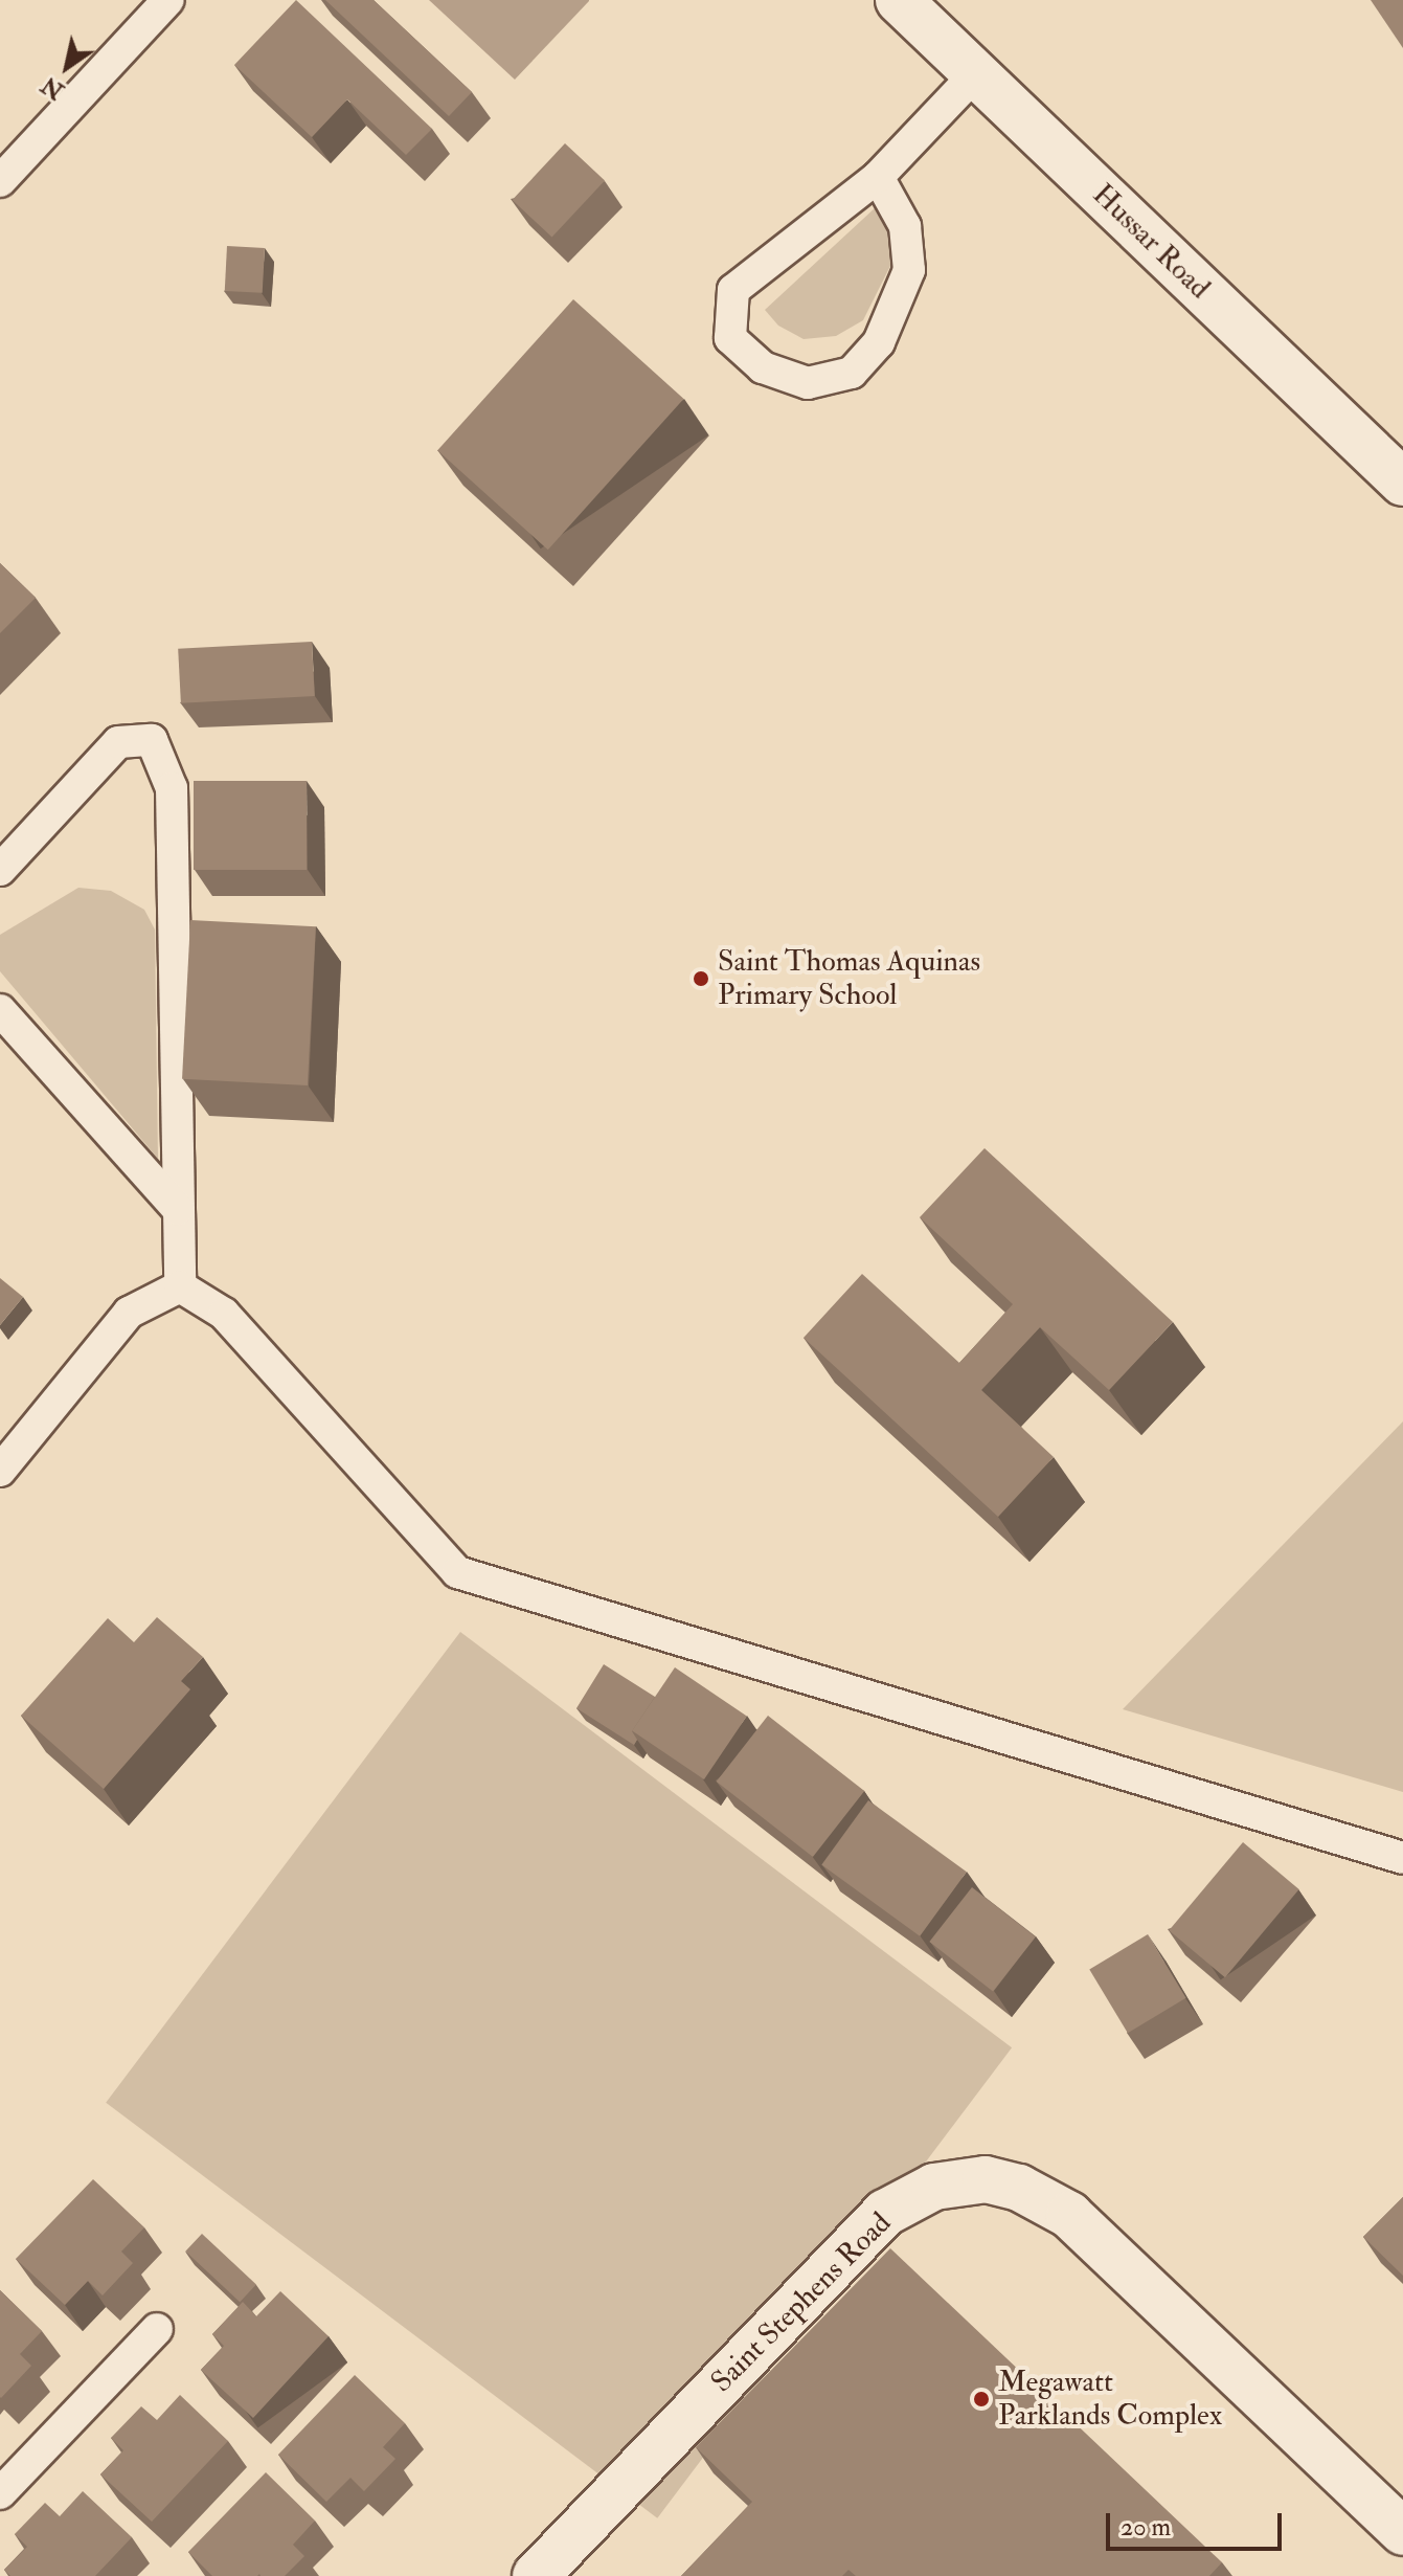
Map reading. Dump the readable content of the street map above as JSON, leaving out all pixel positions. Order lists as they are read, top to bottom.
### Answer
{
  "streets": {
    "street": ["Hussar Road", "Saint Stephens Road"]
  },
  "places": ["Saint Thomas Aquinas Primary School", "Megawatt Parklands Complex"],
  "scale_bar": "20 m",
  "north": "bottom left"
}
